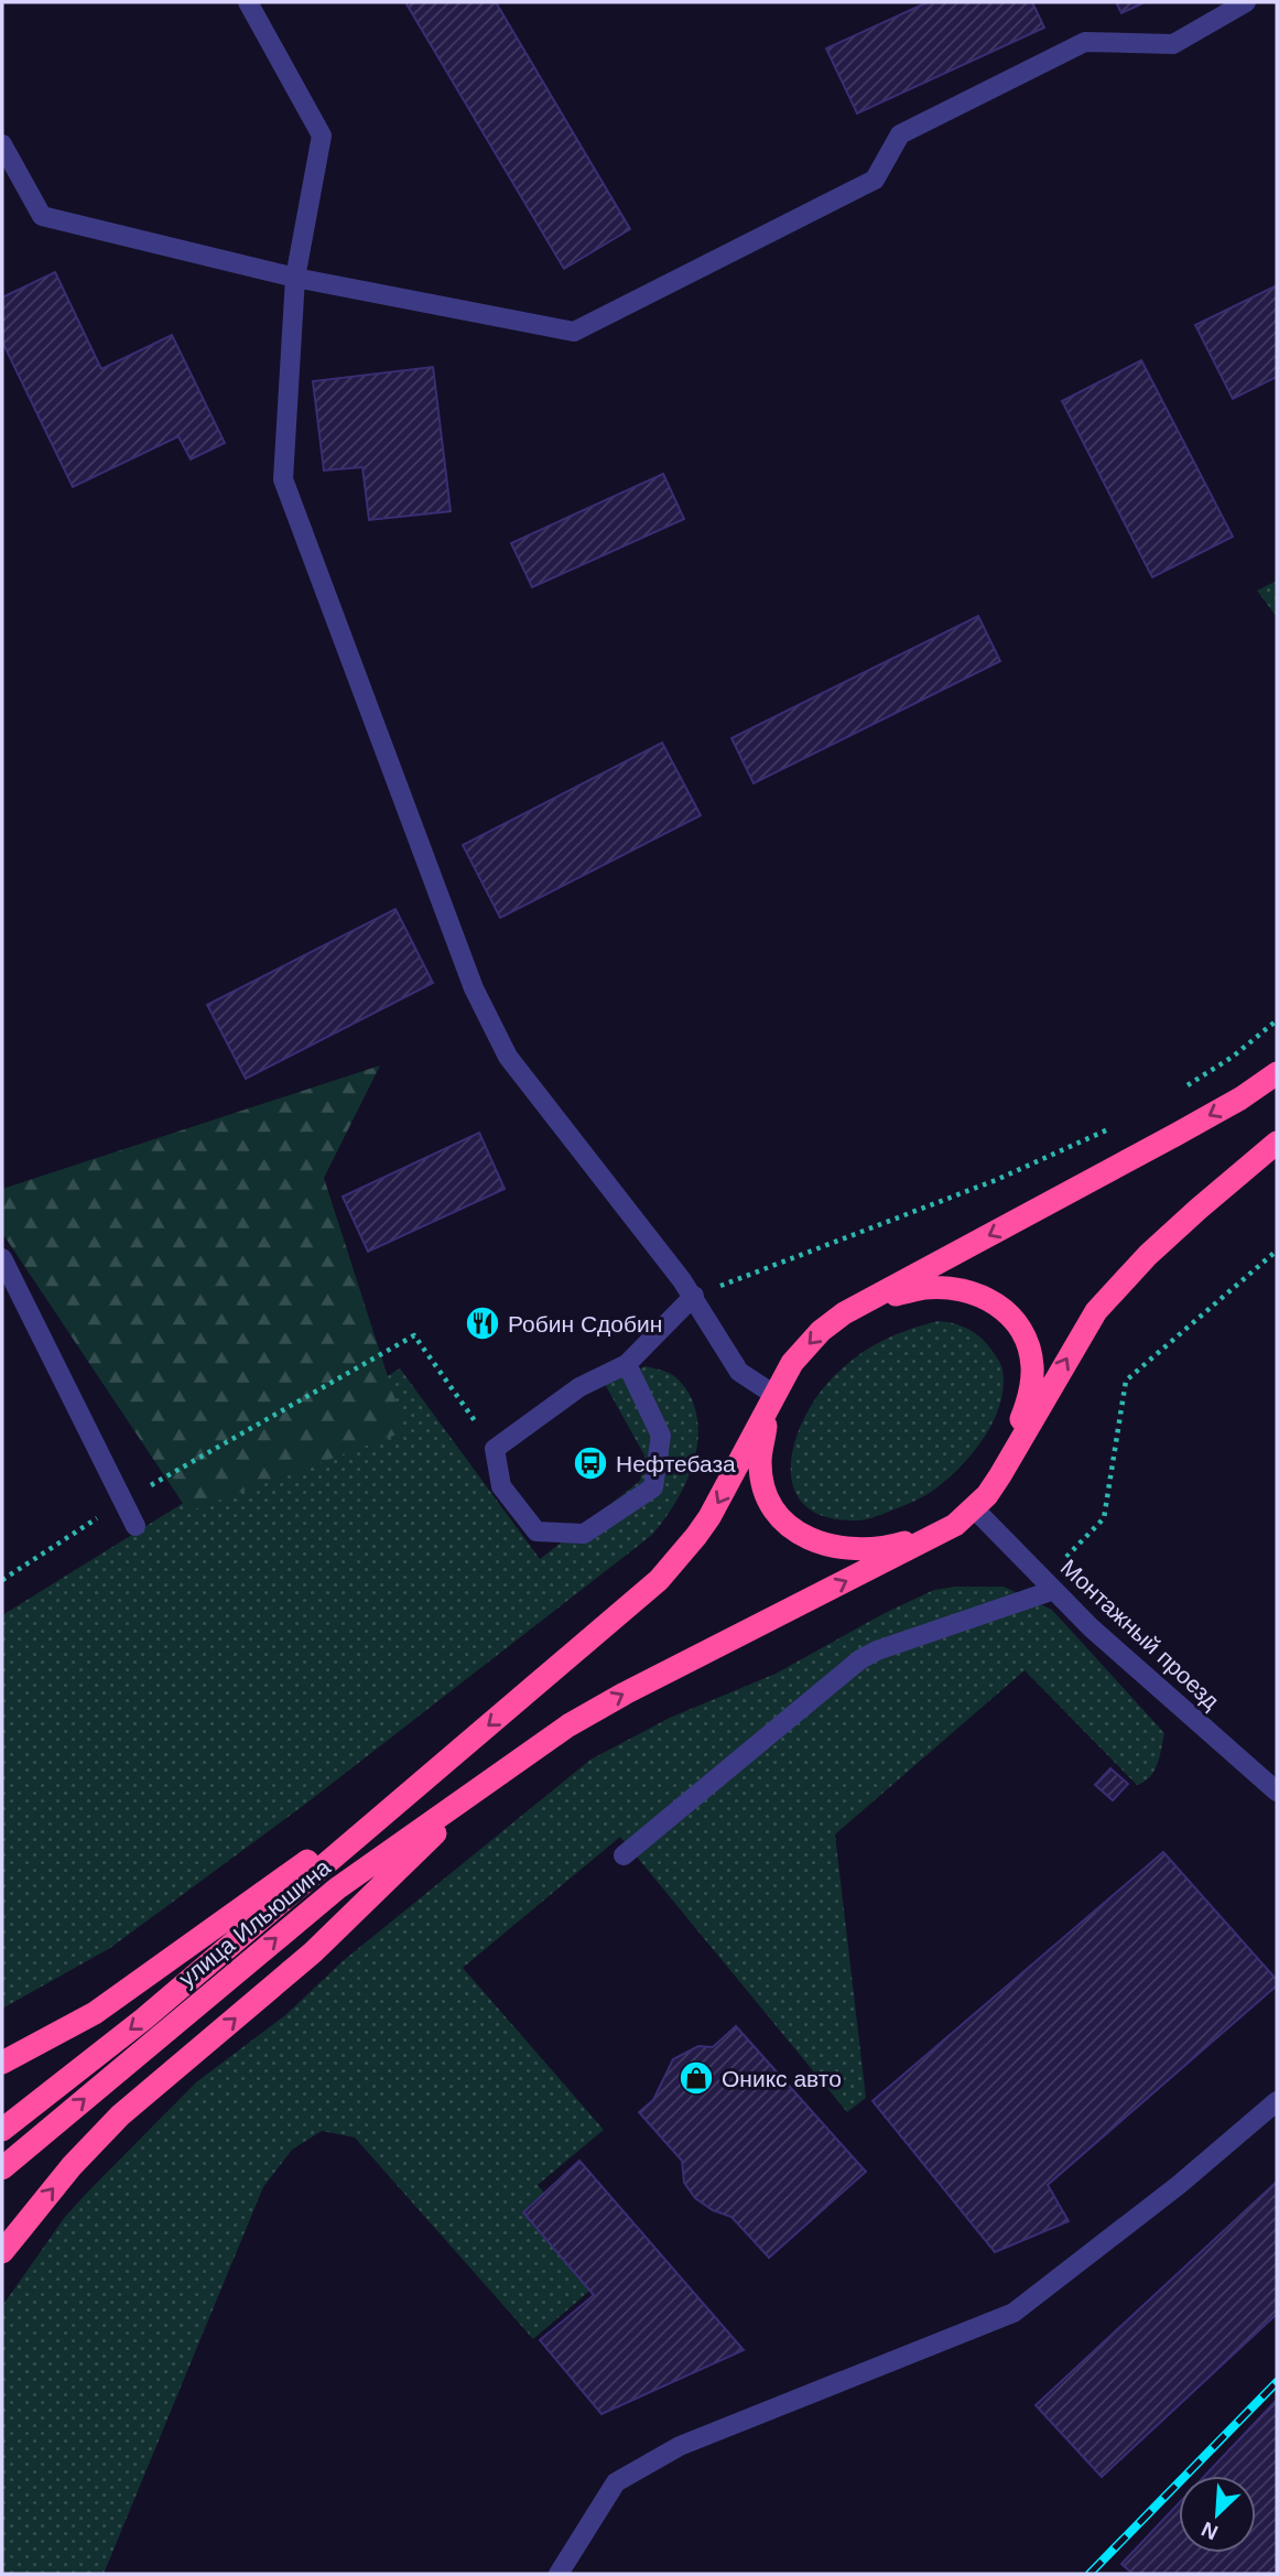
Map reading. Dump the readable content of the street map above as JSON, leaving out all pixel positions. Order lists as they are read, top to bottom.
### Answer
{
  "streets": {
    "highway": ["улица Ильюшина"],
    "street": ["Монтажный проезд"]
  },
  "crossings": [
    ["Монтажный проезд", "улица Ильюшина"]
  ],
  "places": {
    "restaurant": ["Робин Сдобин"],
    "bus stop": ["Нефтебаза"],
    "shop": ["Оникс авто"]
  },
  "north": "bottom left"
}
